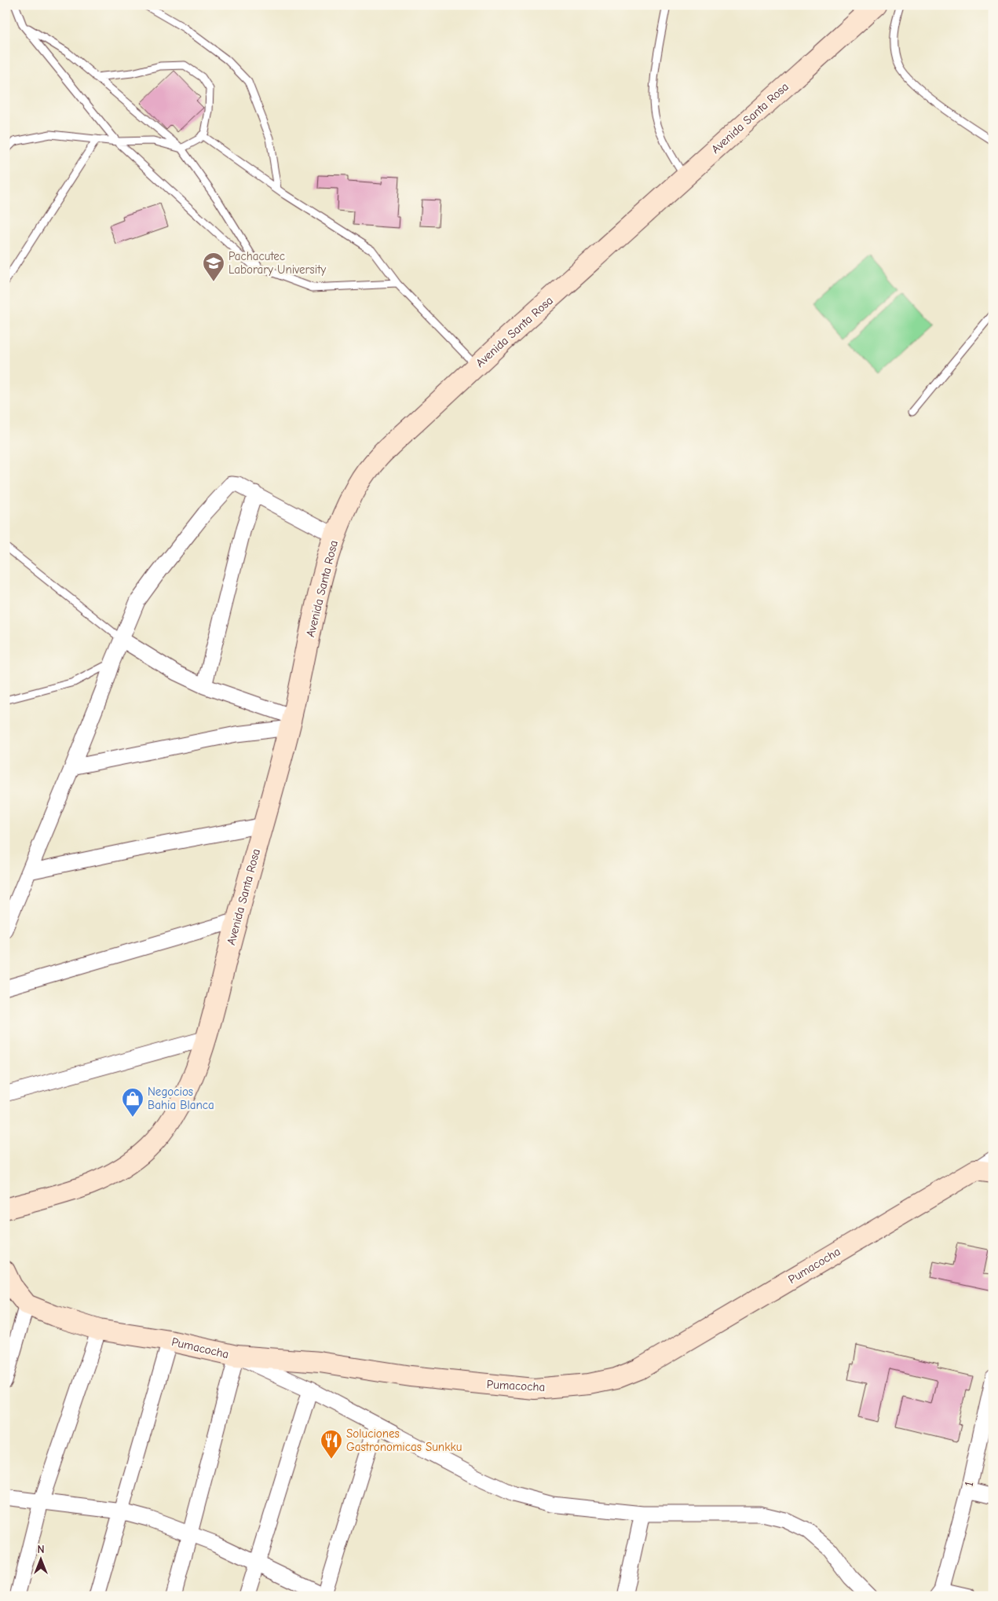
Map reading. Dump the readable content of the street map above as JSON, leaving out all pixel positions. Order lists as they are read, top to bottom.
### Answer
{
  "streets": {
    "street": ["Avenida Santa Rosa", "Pumacocha", "1"]
  },
  "places": {
    "school or university": ["Pachacutec Laborary University"],
    "shop": ["Negocios Bahia Blanca"],
    "restaurant": ["Soluciones Gastronomicas Sunkku"]
  },
  "north": "top"
}
